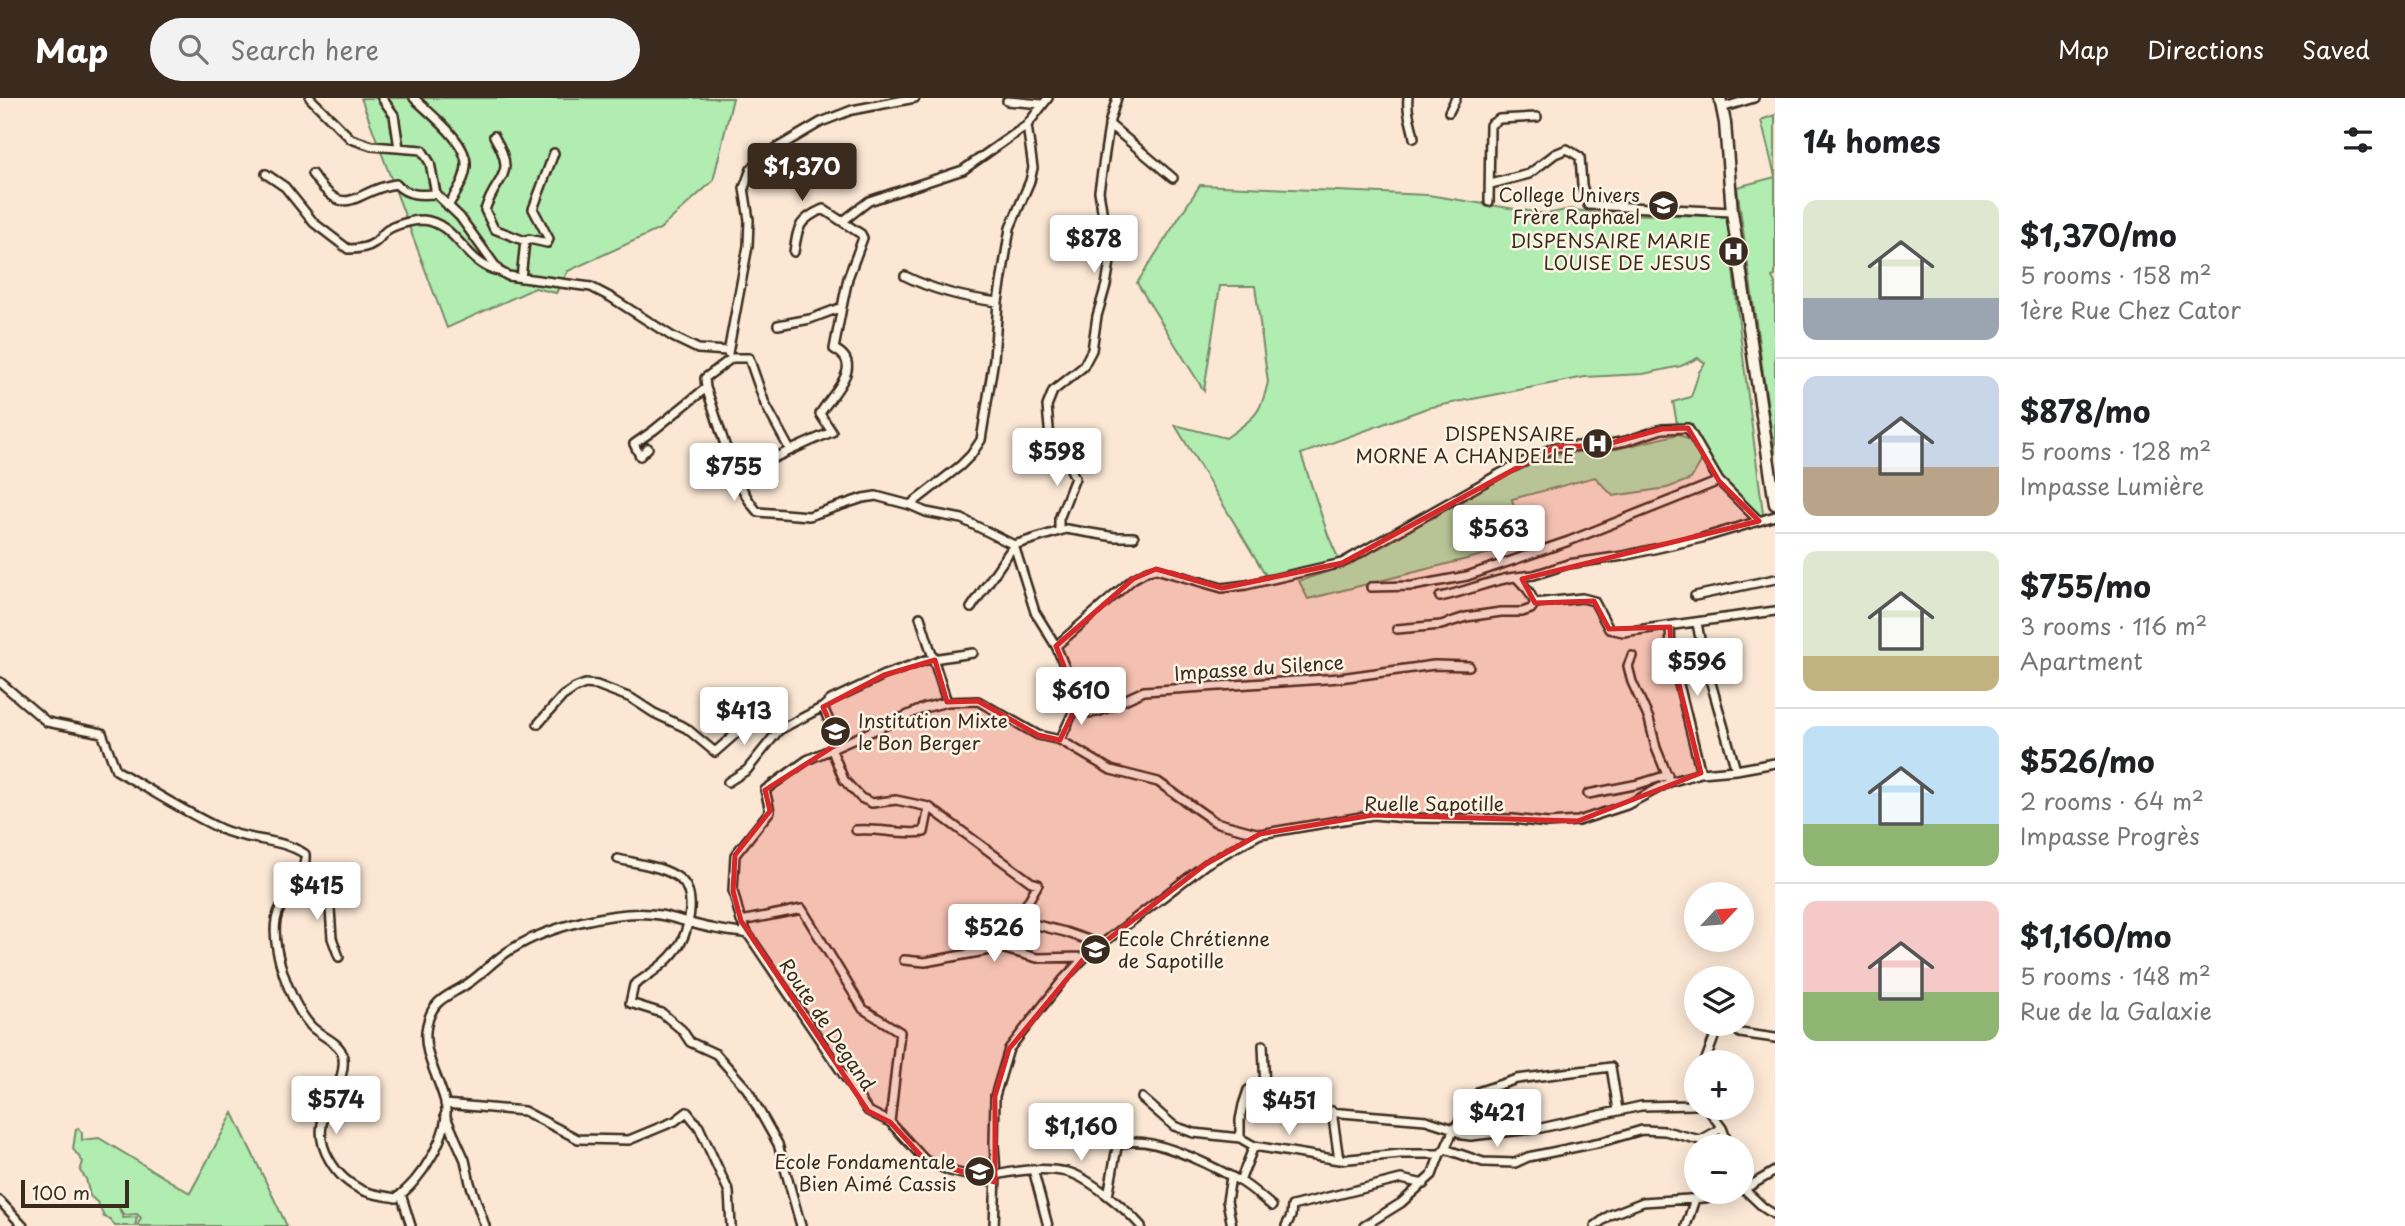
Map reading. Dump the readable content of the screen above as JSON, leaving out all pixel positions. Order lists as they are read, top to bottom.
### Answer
{
  "streets": {
    "street": ["Impasse du Silence", "Ruelle Sapotille", "Route de Degand"]
  },
  "crossings": [
    ["Ruelle Sapotille", "Route de Degand"]
  ],
  "places": {
    "school or university": [
      "College Univers Frère Raphael",
      "Institution Mixte le Bon Berger",
      "Ecole Chrétienne de Sapotille",
      "Ecole Fondamentale Bien Aimé Cassis"
    ],
    "hospital": ["DISPENSAIRE MARIE LOUISE DE JESUS", "DISPENSAIRE MORNE A CHANDELLE"]
  },
  "scale_bar": "100 m",
  "north": "top right",
  "page": {
    "header": "Map",
    "search": "Search here",
    "nav": ["Map", "Directions", "Saved"],
    "heading": "14 homes",
    "price": [
      "$1,370",
      "$878",
      "$598",
      "$755",
      "$563",
      "$596",
      "$610",
      "$413",
      "$415",
      "$526",
      "$574",
      "$451",
      "$421",
      "$1,160"
    ],
    "list": [
      {
        "name": "$1,370/mo",
        "note": "5 rooms · 158 m² · 1ère Rue Chez Cator"
      },
      {
        "name": "$878/mo",
        "note": "5 rooms · 128 m² · Impasse Lumière"
      },
      {
        "name": "$755/mo",
        "note": "3 rooms · 116 m² · Apartment"
      },
      {
        "name": "$526/mo",
        "note": "2 rooms · 64 m² · Impasse Progrès"
      },
      {
        "name": "$1,160/mo",
        "note": "5 rooms · 148 m² · Rue de la Galaxie"
      }
    ],
    "map_buttons": ["+", "−"],
    "scale": "100 m"
  }
}
